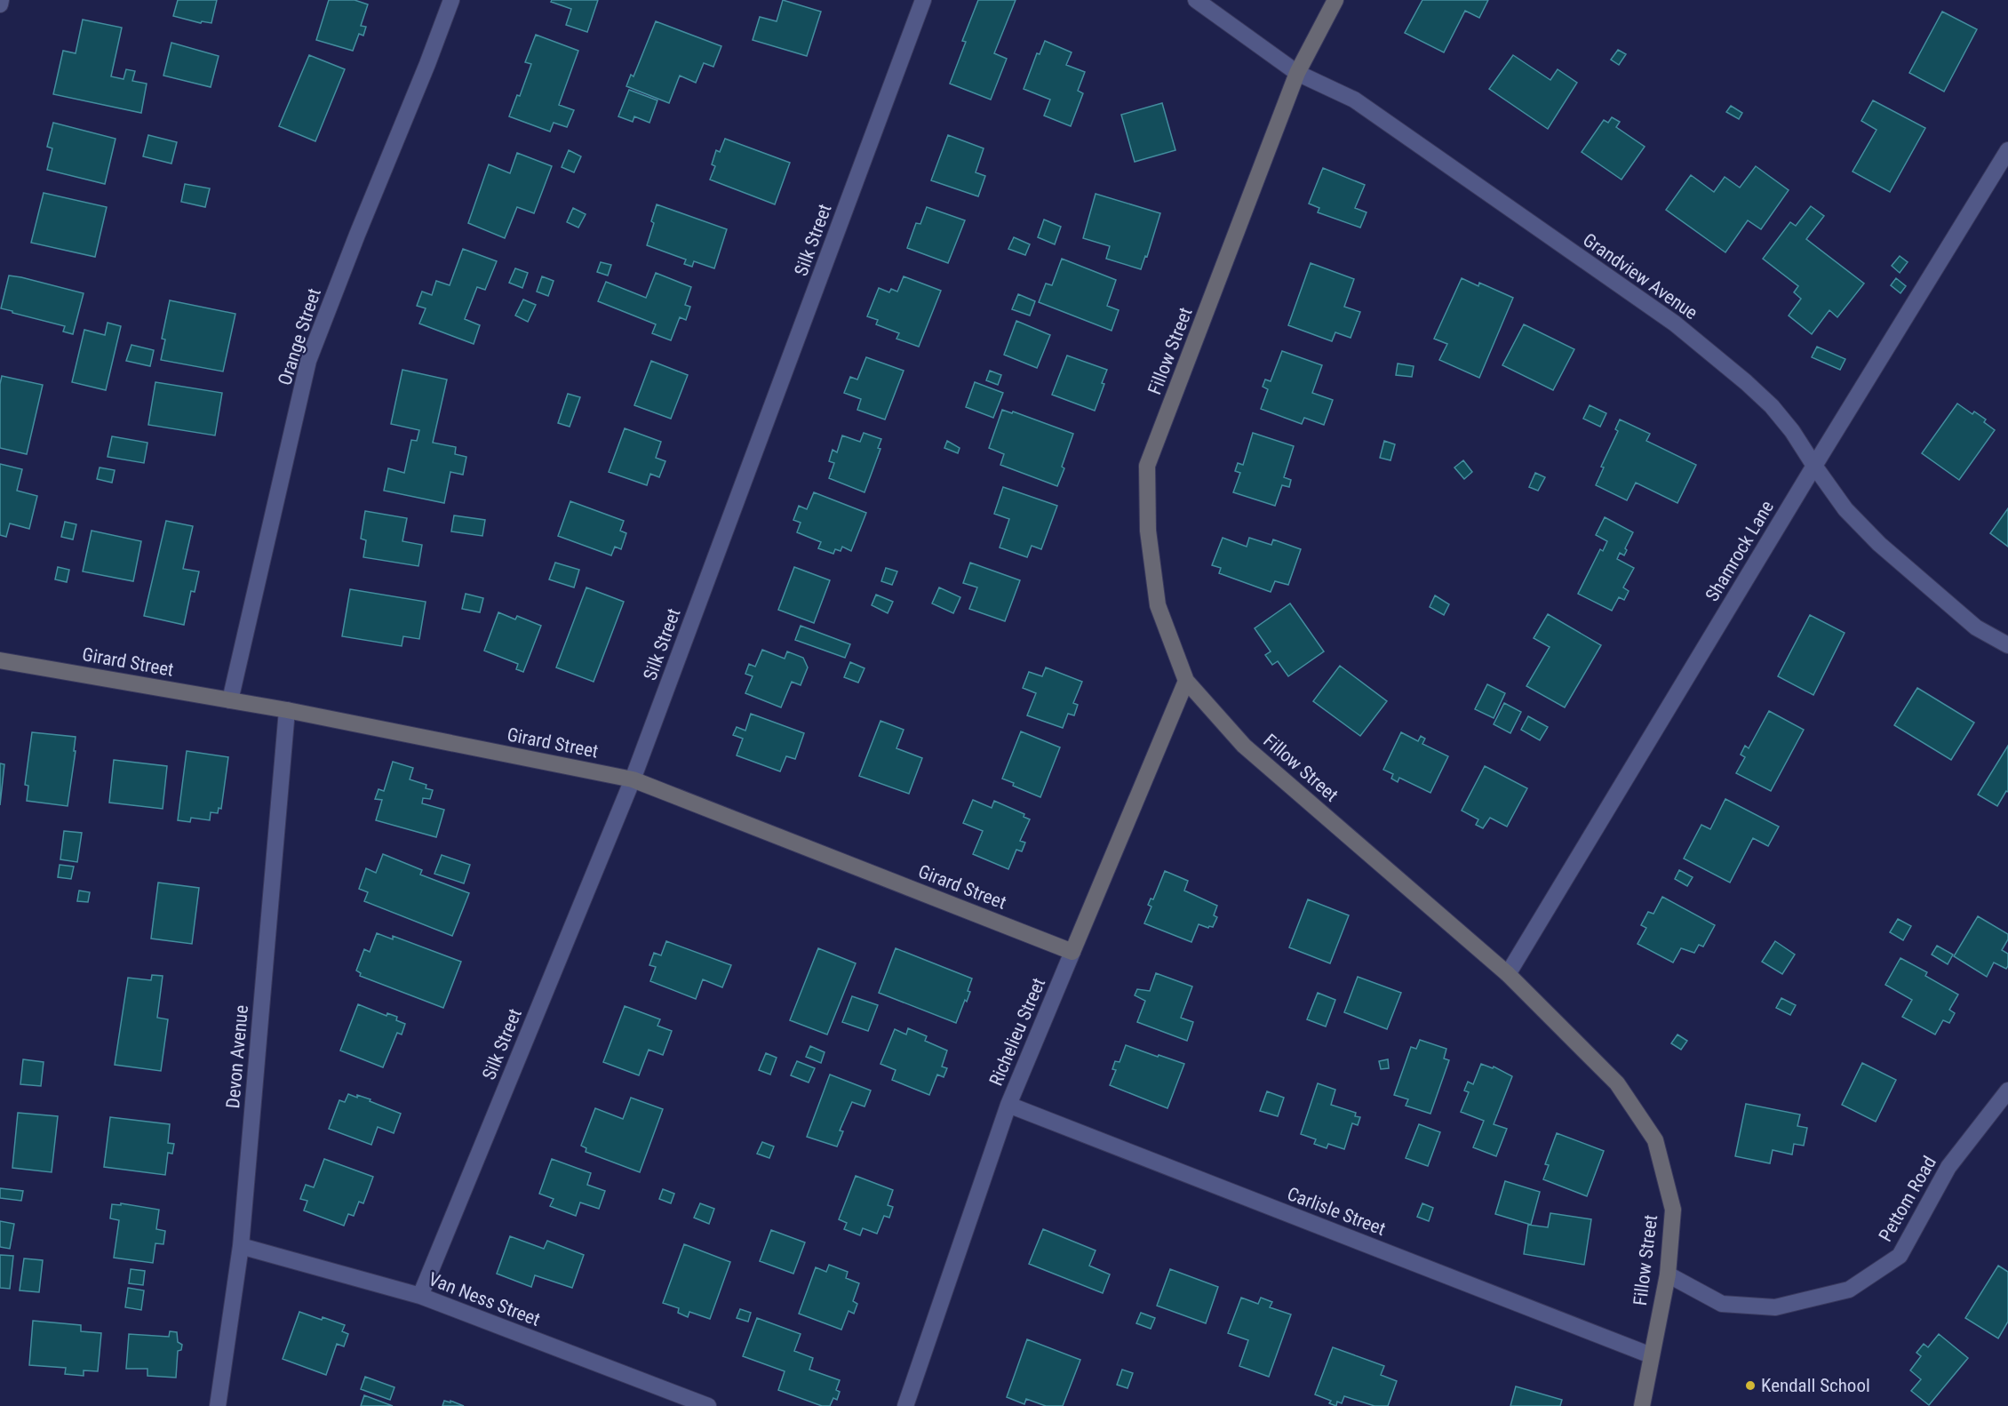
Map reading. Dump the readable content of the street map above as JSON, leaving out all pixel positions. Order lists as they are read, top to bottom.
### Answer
{
  "streets": {
    "street": [
      "Silk Street",
      "Grandview Avenue",
      "Orange Street",
      "Fillow Street",
      "Shamrock Lane",
      "Girard Street",
      "Richelieu Street",
      "Devon Avenue",
      "Pettom Road",
      "Carlisle Street",
      "Van Ness Street"
    ]
  },
  "crossings": [
    ["Silk Street", "Girard Street"],
    ["Silk Street", "Van Ness Street"],
    ["Grandview Avenue", "Fillow Street"],
    ["Grandview Avenue", "Shamrock Lane"],
    ["Orange Street", "Girard Street"],
    ["Fillow Street", "Shamrock Lane"],
    ["Fillow Street", "Richelieu Street"],
    ["Fillow Street", "Pettom Road"],
    ["Fillow Street", "Carlisle Street"],
    ["Girard Street", "Richelieu Street"],
    ["Girard Street", "Devon Avenue"],
    ["Richelieu Street", "Carlisle Street"],
    ["Devon Avenue", "Van Ness Street"]
  ],
  "places": ["Kendall School"]
}
